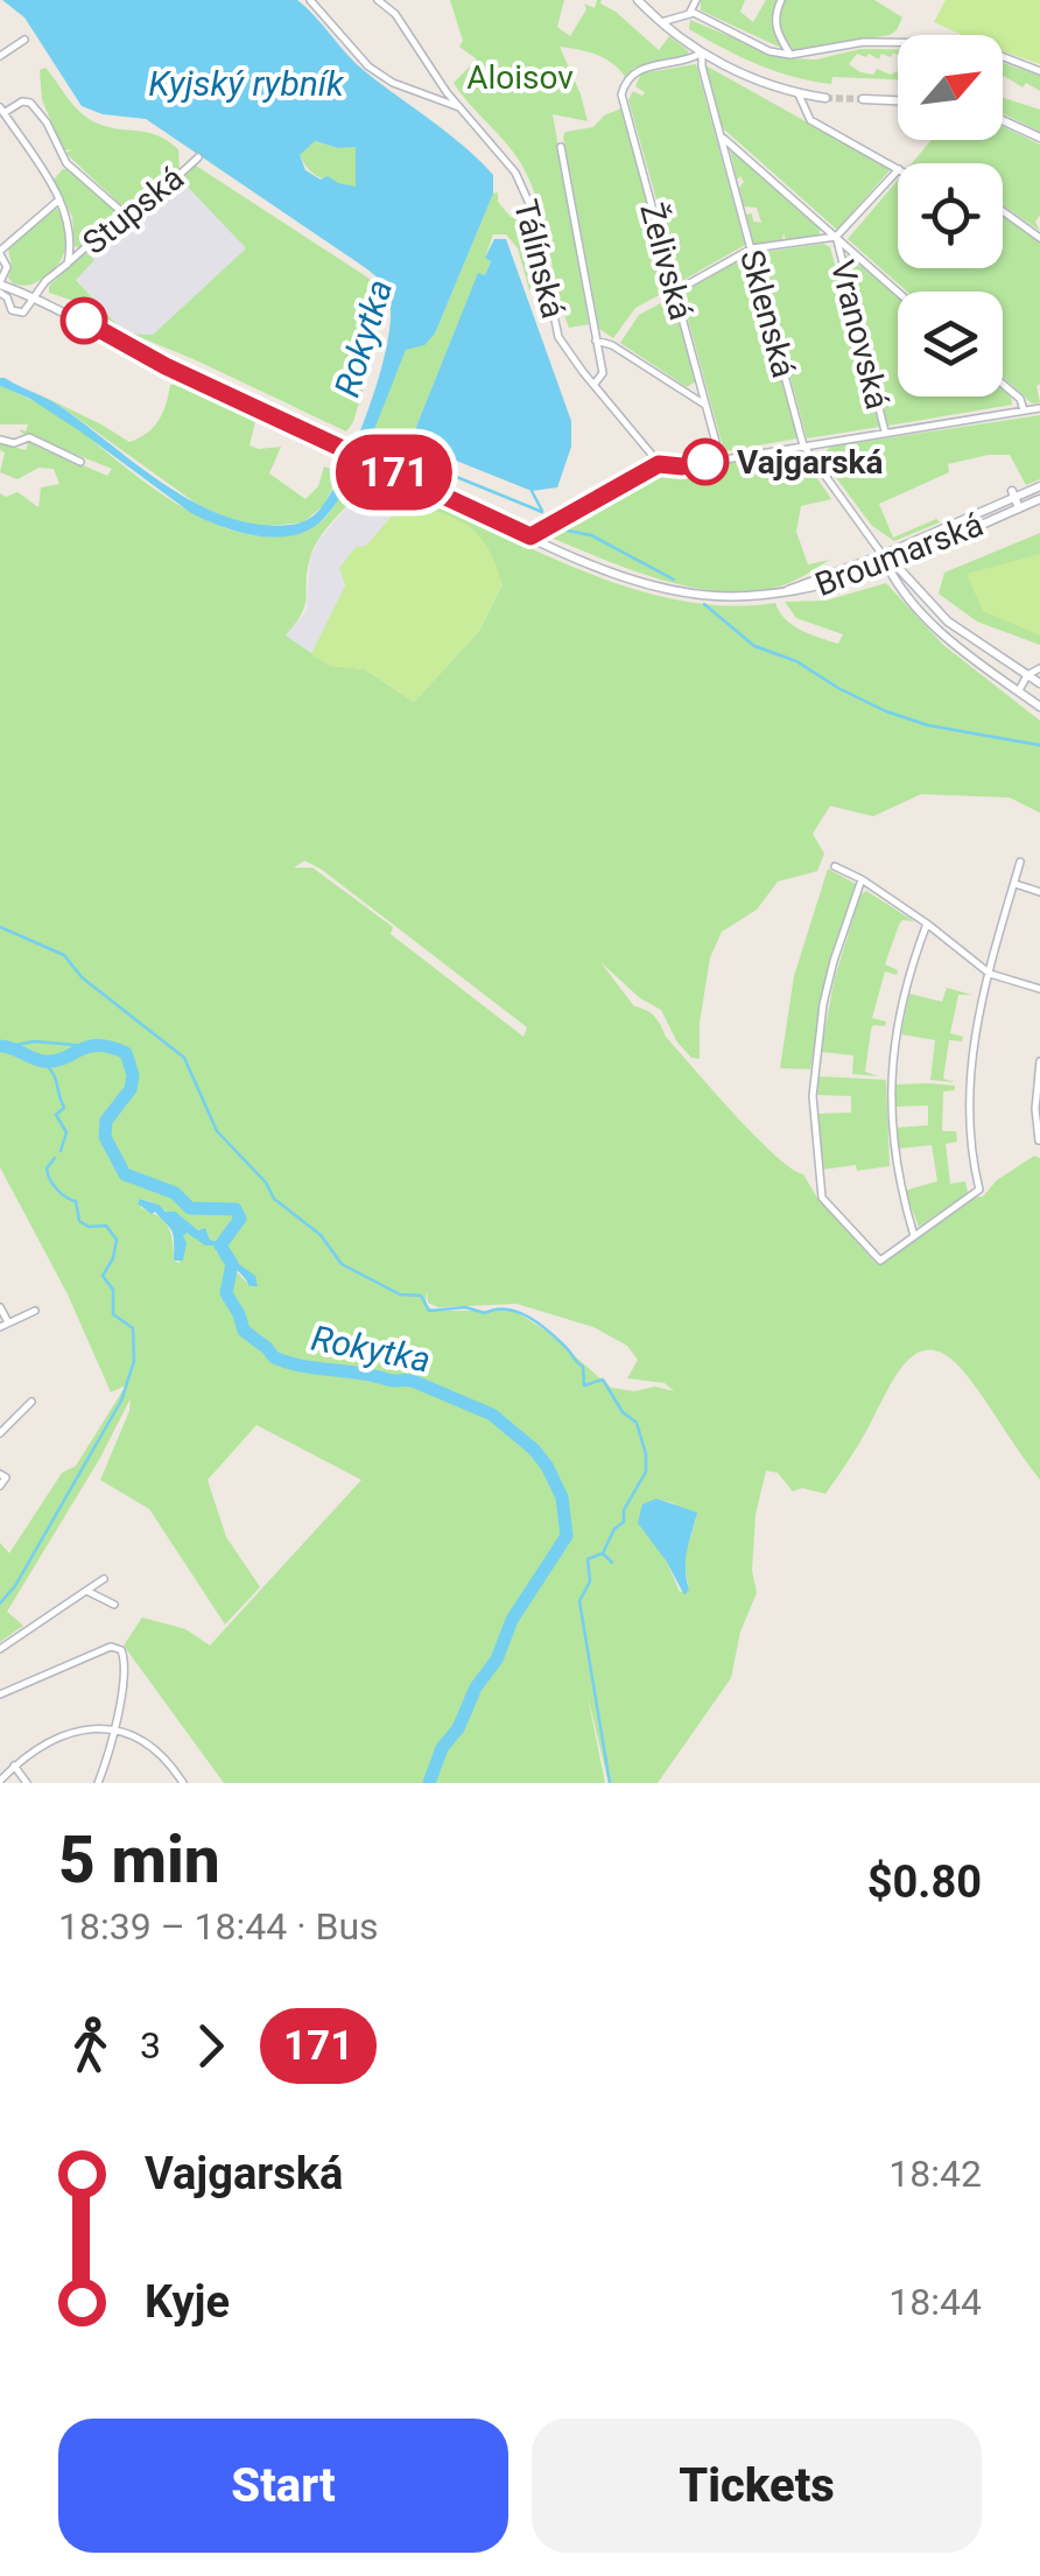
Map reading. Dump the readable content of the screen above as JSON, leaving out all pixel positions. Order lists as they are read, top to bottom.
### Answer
{
  "streets": {
    "street": [
      "Stupská",
      "Tálínská",
      "Želivská",
      "Sklenská",
      "Vranovská",
      "Broumarská"
    ]
  },
  "crossings": [
    ["Stupská", "Broumarská"],
    ["Želivská", "Sklenská"],
    ["Sklenská", "Broumarská"]
  ],
  "water": ["Kyjský rybník", "Rokytka"],
  "parks": ["Aloisov"],
  "places": ["Vajgarská"],
  "lines": ["bus line 171"],
  "north": "top right",
  "page": {
    "on_map": "171",
    "heading": ["5 min", "18:39 – 18:44 · Bus", "$0.80"],
    "legs": ["3", "171"],
    "list": [
      {
        "name": "Vajgarská",
        "value": "18:42"
      },
      {
        "name": "Kyje",
        "value": "18:44"
      }
    ],
    "buttons": ["Start", "Tickets"]
  }
}
